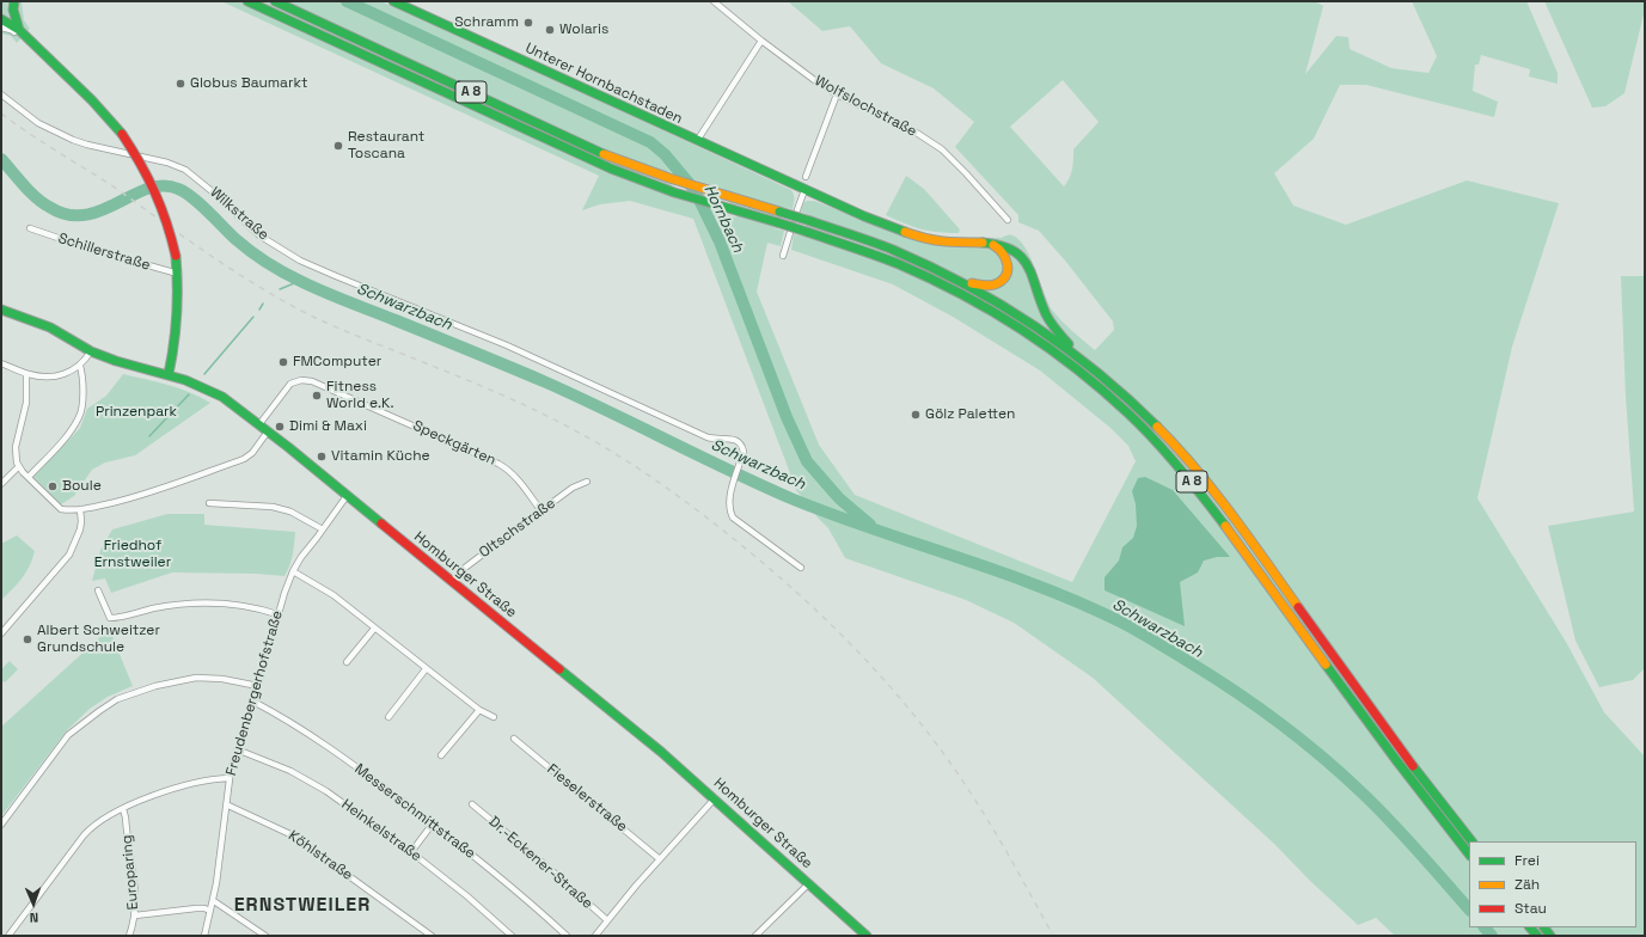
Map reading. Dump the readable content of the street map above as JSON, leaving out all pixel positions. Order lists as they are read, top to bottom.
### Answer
{
  "streets": {
    "main road": ["Unterer Hornbachstaden", "A 8", "Homburger Straße"],
    "street": [
      "Wolfslochstraße",
      "Wilkstraße",
      "Schillerstraße",
      "Speckgärten",
      "Oltschstraße",
      "Freudenbergerhofstraße",
      "Fieselerstraße",
      "Messerschmittstraße",
      "Heinkelstraße",
      "Köhlstraße",
      "Dr.-Eckener-Straße",
      "Europaring"
    ]
  },
  "crossings": [
    ["Unterer Hornbachstaden", "A 8"],
    ["Speckgärten", "Oltschstraße"],
    ["Speckgärten", "Homburger Straße"],
    ["Oltschstraße", "Homburger Straße"],
    ["Homburger Straße", "Freudenbergerhofstraße"],
    ["Freudenbergerhofstraße", "Messerschmittstraße"],
    ["Freudenbergerhofstraße", "Heinkelstraße"],
    ["Freudenbergerhofstraße", "Köhlstraße"]
  ],
  "districts": ["ERNSTWEILER"],
  "water": ["Hornbach", "Schwarzbach"],
  "parks": ["Prinzenpark", "Friedhof Ernstweiler"],
  "places": [
    "Schramm",
    "Wolaris",
    "Globus Baumarkt",
    "Restaurant Toscana",
    "FMComputer",
    "Fitness World e.K.",
    "Gölz Paletten",
    "Dimi & Maxi",
    "Vitamin Küche",
    "Boule",
    "Albert Schweitzer Grundschule"
  ],
  "legend": ["Frei", "Zäh", "Stau"],
  "north": "bottom"
}
